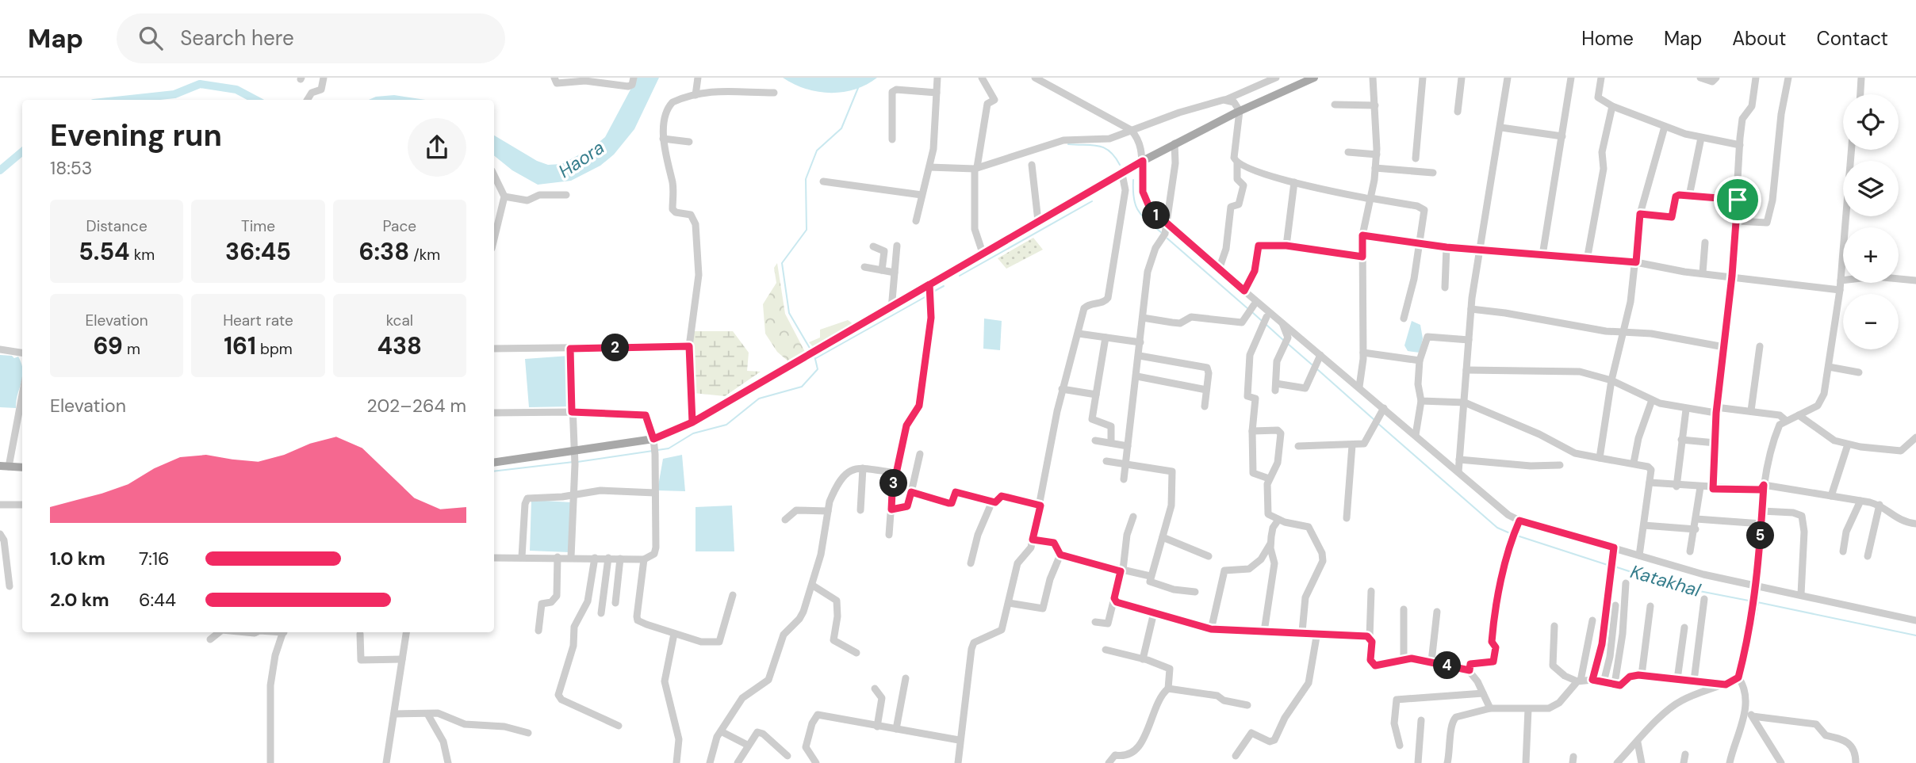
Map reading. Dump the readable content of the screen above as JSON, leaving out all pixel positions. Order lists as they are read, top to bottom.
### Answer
{
  "water": ["Haora", "Katakhal"],
  "page": {
    "header": "Map",
    "search": "Search here",
    "nav": [
      "Home",
      "Map",
      "About",
      "Contact"
    ],
    "map_buttons": ["+", "−"],
    "heading": ["Evening run", "18:53"],
    "stats": [
      ["Distance", "5.54 km"],
      ["Time", "36:45"],
      ["Pace", "6:38 /km"],
      ["Elevation", "69 m"],
      ["Heart rate", "161 bpm"],
      ["kcal", "438"]
    ],
    "pins": [
      "1",
      "2",
      "3",
      "5",
      "4"
    ],
    "chart": ["Elevation", "202–264 m"],
    "list": [
      {
        "name": "1.0 km",
        "note": "7:16"
      },
      {
        "name": "2.0 km",
        "note": "6:44"
      }
    ]
  }
}
